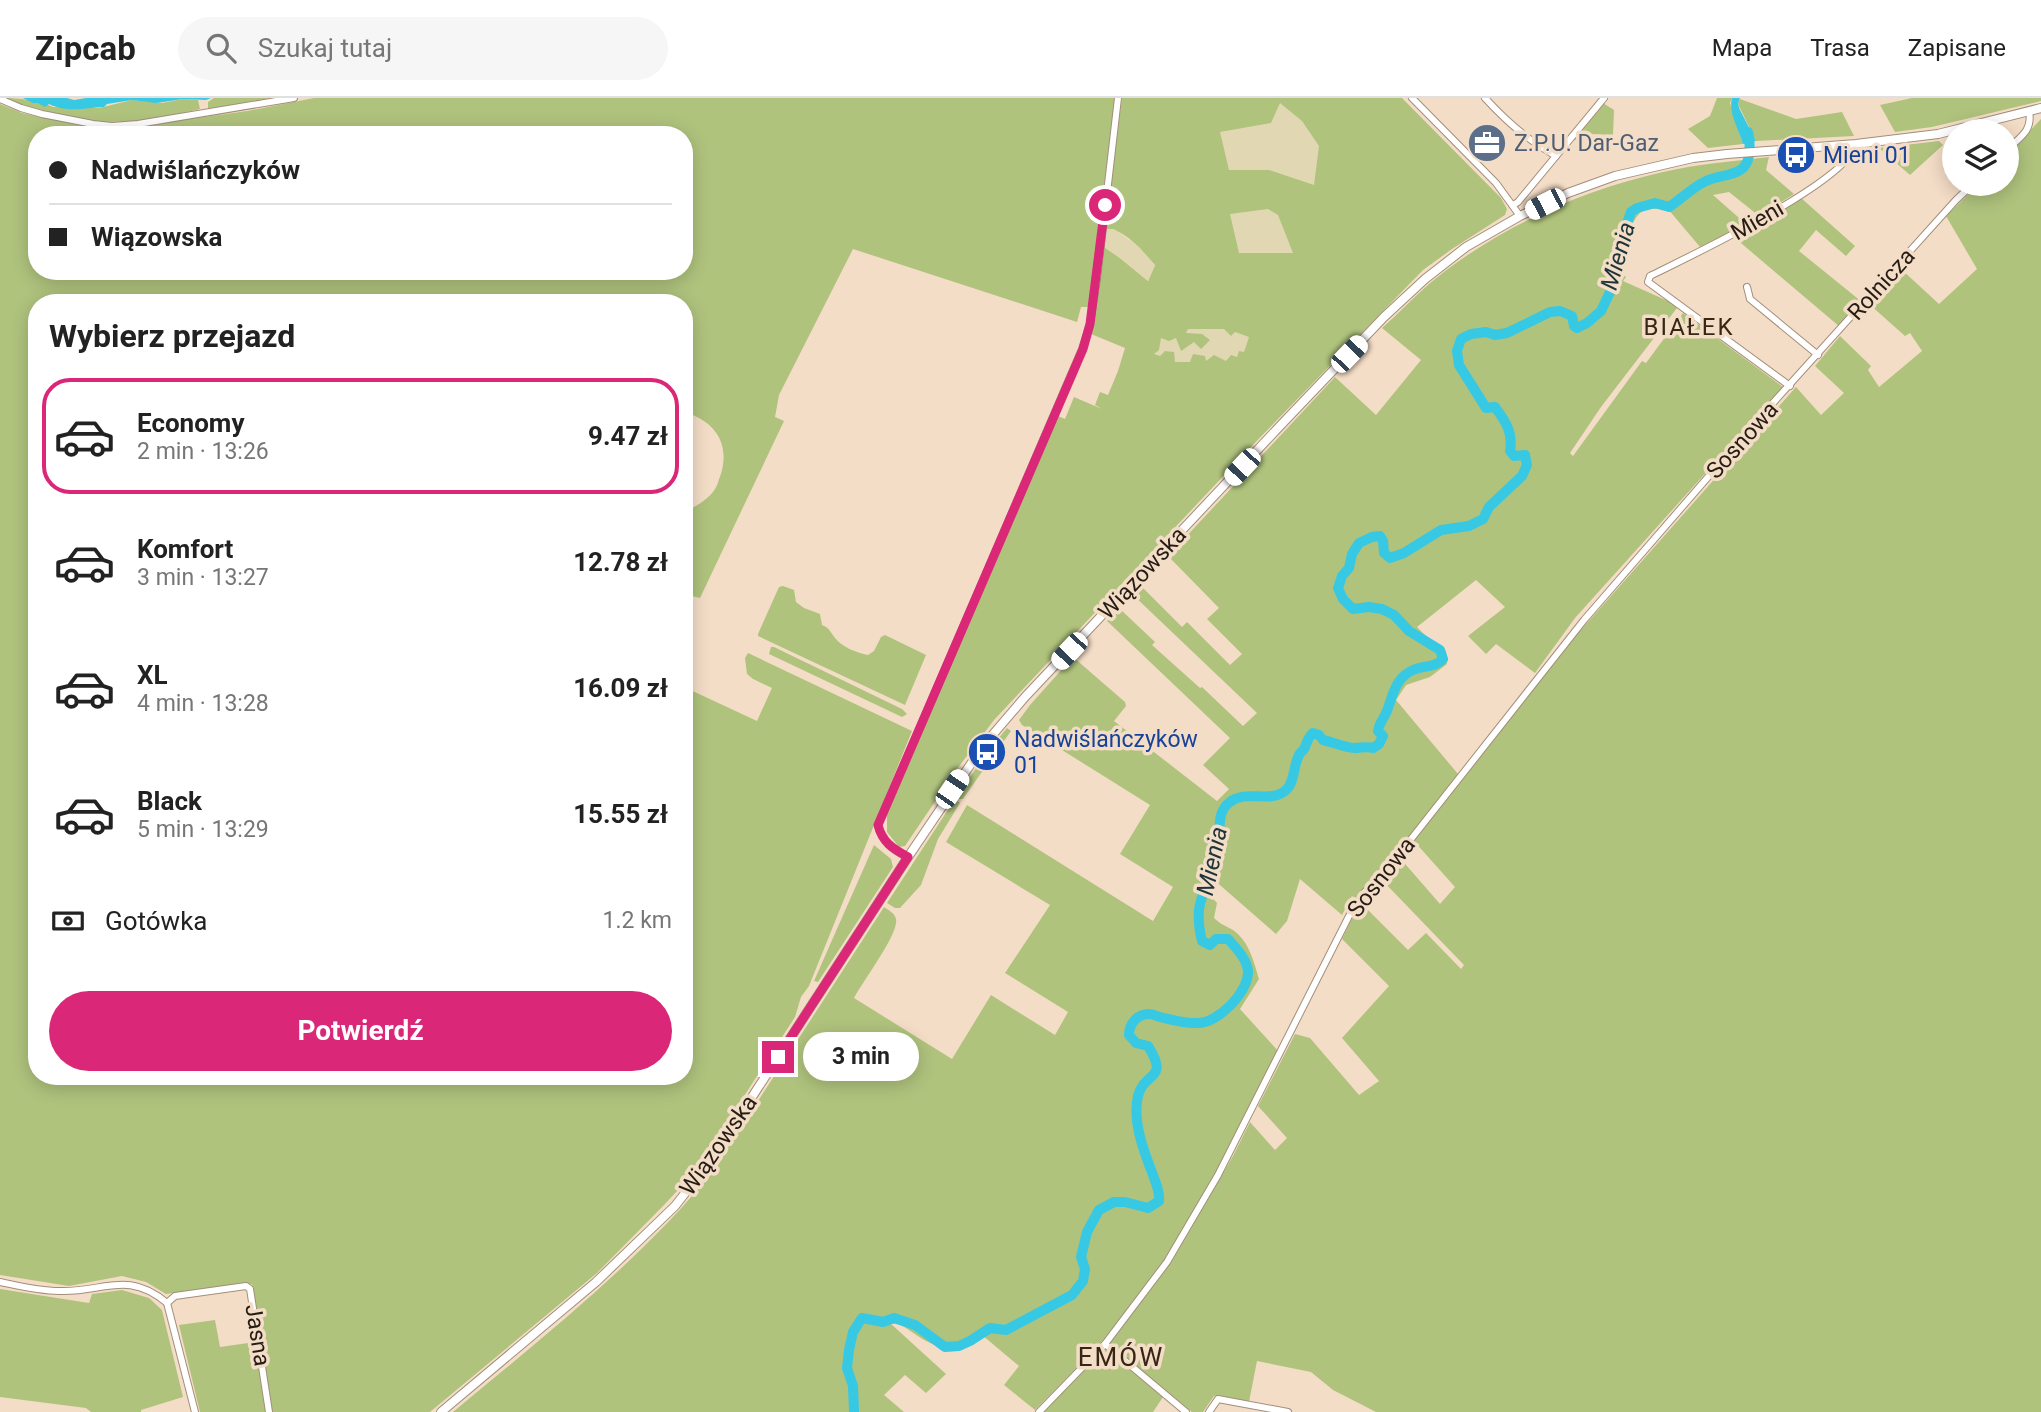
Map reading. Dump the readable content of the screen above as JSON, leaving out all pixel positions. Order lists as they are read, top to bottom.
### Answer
{
  "streets": {
    "main road": ["Wiązowska"],
    "street": [
      "Mieni",
      "Rolnicza",
      "Sosnowa",
      "Jasna"
    ]
  },
  "crossings": [
    ["Mieni", "Rolnicza"],
    ["Mieni", "Sosnowa"],
    ["Mieni", "Wiązowska"],
    ["Rolnicza", "Sosnowa"]
  ],
  "districts": ["BIAŁEK", "EMÓW"],
  "water": ["Mienia"],
  "places": {
    "office": ["Z.P.U. Dar-Gaz"],
    "bus stop": ["Mieni 01", "Nadwiślańczyków 01"]
  },
  "page": {
    "header": "Zipcab",
    "search": "Szukaj tutaj",
    "nav": ["Mapa", "Trasa", "Zapisane"],
    "banner": ["Nadwiślańczyków", "Wiązowska"],
    "heading": "Wybierz przejazd",
    "list": [
      {
        "name": "Economy",
        "note": "2 min · 13:26",
        "value": "9.47 zł"
      },
      {
        "name": "Komfort",
        "note": "3 min · 13:27",
        "value": "12.78 zł"
      },
      {
        "name": "XL",
        "note": "4 min · 13:28",
        "value": "16.09 zł"
      },
      {
        "name": "Black",
        "note": "5 min · 13:29",
        "value": "15.55 zł"
      }
    ],
    "pay": ["Gotówka", "1.2 km"],
    "buttons": "Potwierdź",
    "bubble": "3 min"
  }
}
